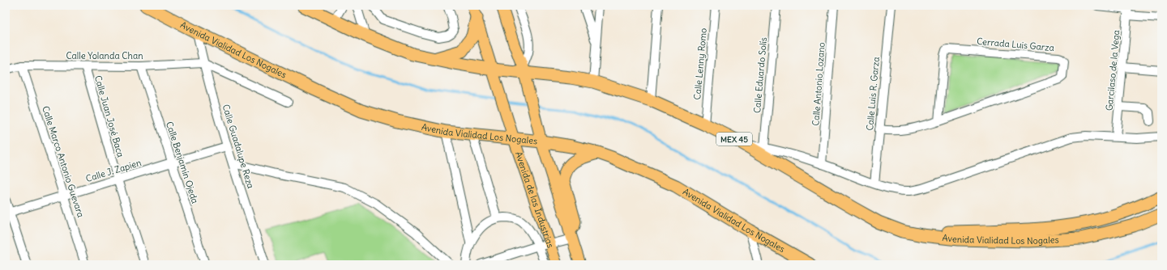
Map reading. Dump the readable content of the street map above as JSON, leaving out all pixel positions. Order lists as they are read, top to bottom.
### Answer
{
  "streets": {
    "highway": ["Avenida Vialidad Los Nogales", "MEX 45"],
    "main road": ["Avenida de las Industrias"],
    "street": [
      "Cerrada Luis Garza",
      "Calle Yolanda Chan",
      "Calle Lenny Romo",
      "Garcilaso de la Vega",
      "Calle Eduardo Solís",
      "Calle Antonio Lozano",
      "Calle Luis R. Garza",
      "Calle Juan José Baca",
      "Calle Guadalupe Reza",
      "Calle Marco Antonio Guevara",
      "Calle Benjamín Ojeda",
      "Calle J. Zapien"
    ]
  },
  "crossings": [
    ["Cerrada Luis Garza", "Calle Luis R. Garza"],
    ["Avenida Vialidad Los Nogales", "Calle Lenny Romo"],
    ["Avenida Vialidad Los Nogales", "Garcilaso de la Vega"],
    ["Avenida Vialidad Los Nogales", "Calle Eduardo Solís"],
    ["Avenida Vialidad Los Nogales", "Calle Antonio Lozano"],
    ["Avenida Vialidad Los Nogales", "Calle Luis R. Garza"],
    ["Avenida Vialidad Los Nogales", "Calle Guadalupe Reza"],
    ["Avenida Vialidad Los Nogales", "Avenida de las Industrias"],
    ["Calle Yolanda Chan", "Calle Juan José Baca"],
    ["Calle Yolanda Chan", "Calle Guadalupe Reza"],
    ["Calle Yolanda Chan", "Calle Marco Antonio Guevara"],
    ["Calle Yolanda Chan", "Calle Benjamín Ojeda"],
    ["Calle Juan José Baca", "Calle J. Zapien"],
    ["Calle Guadalupe Reza", "Calle J. Zapien"],
    ["Calle Marco Antonio Guevara", "Calle J. Zapien"],
    ["Calle Benjamín Ojeda", "Calle J. Zapien"]
  ]
}
